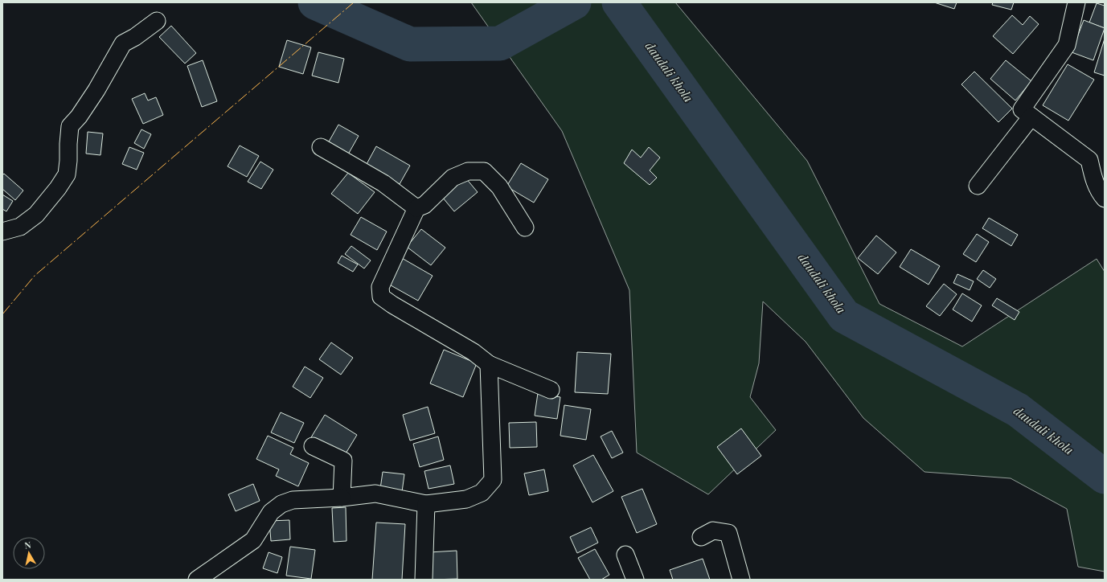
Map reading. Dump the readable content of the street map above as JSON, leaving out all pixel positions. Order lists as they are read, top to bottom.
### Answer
{
  "water": ["daudali khola"],
  "north": "top"
}
